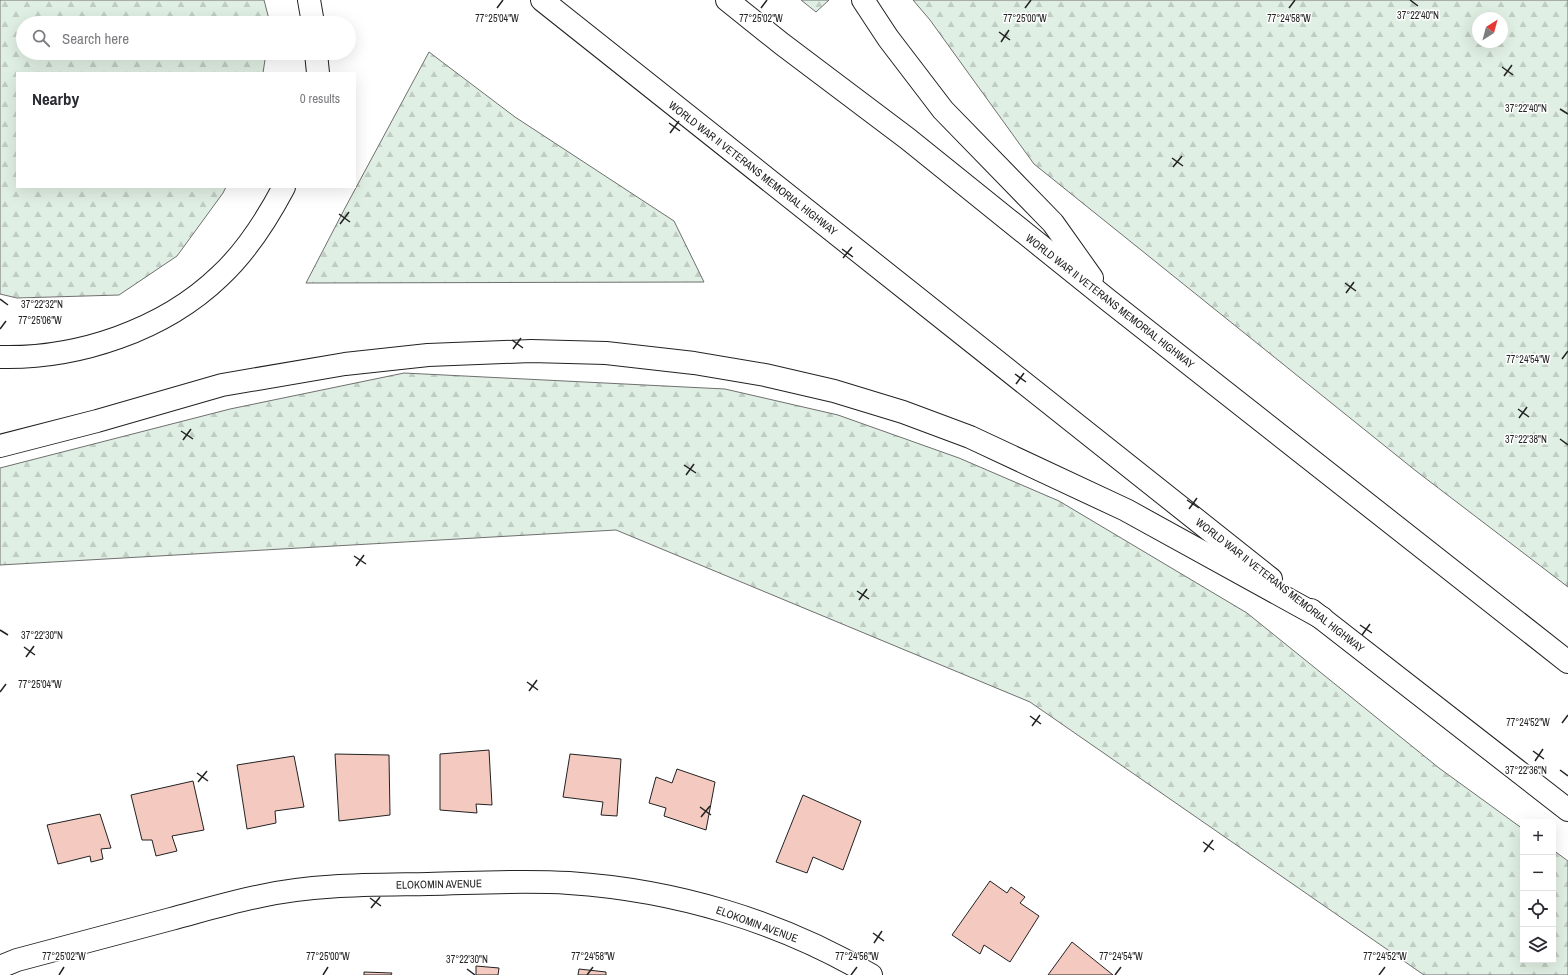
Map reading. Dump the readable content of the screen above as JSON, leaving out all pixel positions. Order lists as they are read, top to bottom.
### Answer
{
  "streets": {
    "main road": ["WORLD WAR II VETERANS MEMORIAL HIGHWAY", "ELOKOMIN AVENUE"]
  },
  "north": "top right",
  "page": {
    "search": "Search here",
    "heading": ["Nearby", "0 results"],
    "map_buttons": ["+", "−"]
  },
  "coordinates": [
    "37°22'40\"N",
    "77°25'04\"W",
    "77°25'02\"W",
    "77°25'00\"W",
    "77°24'58\"W",
    "37°22'32\"N",
    "77°25'06\"W",
    "77°24'54\"W",
    "37°22'38\"N",
    "37°22'30\"N",
    "77°24'52\"W",
    "37°22'36\"N",
    "77°24'56\"W"
  ]
}
